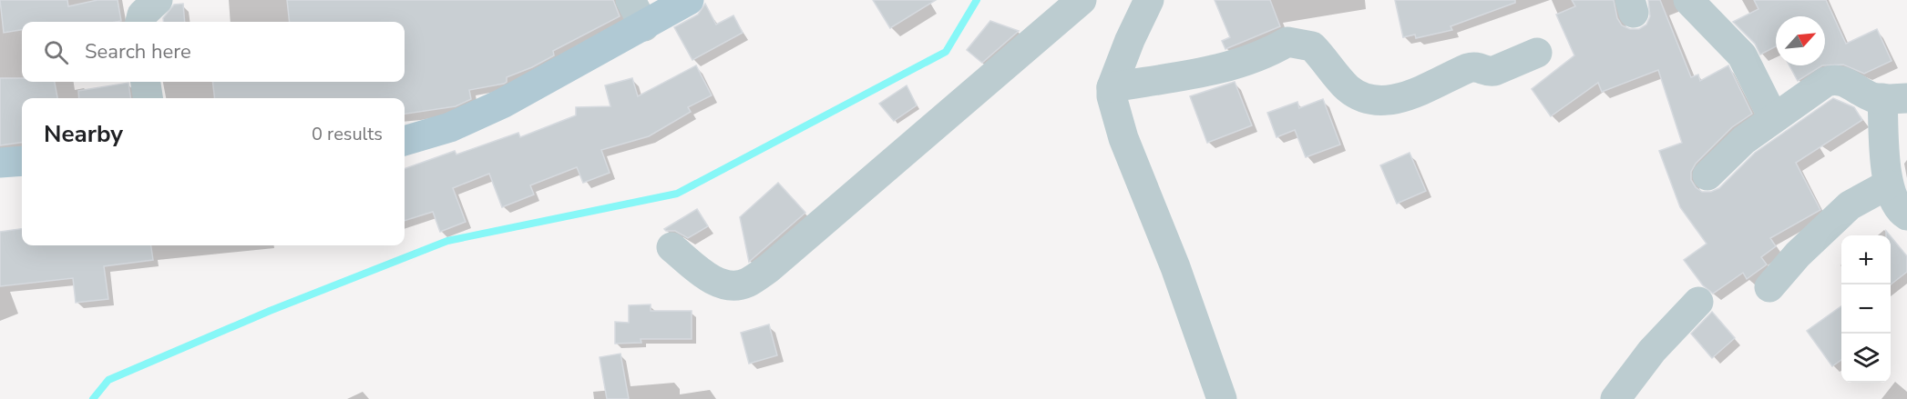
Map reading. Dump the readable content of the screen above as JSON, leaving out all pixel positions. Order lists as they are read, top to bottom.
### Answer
{
  "north": "top right",
  "page": {
    "search": "Search here",
    "heading": ["Nearby", "0 results"],
    "map_buttons": ["+", "−"]
  }
}
